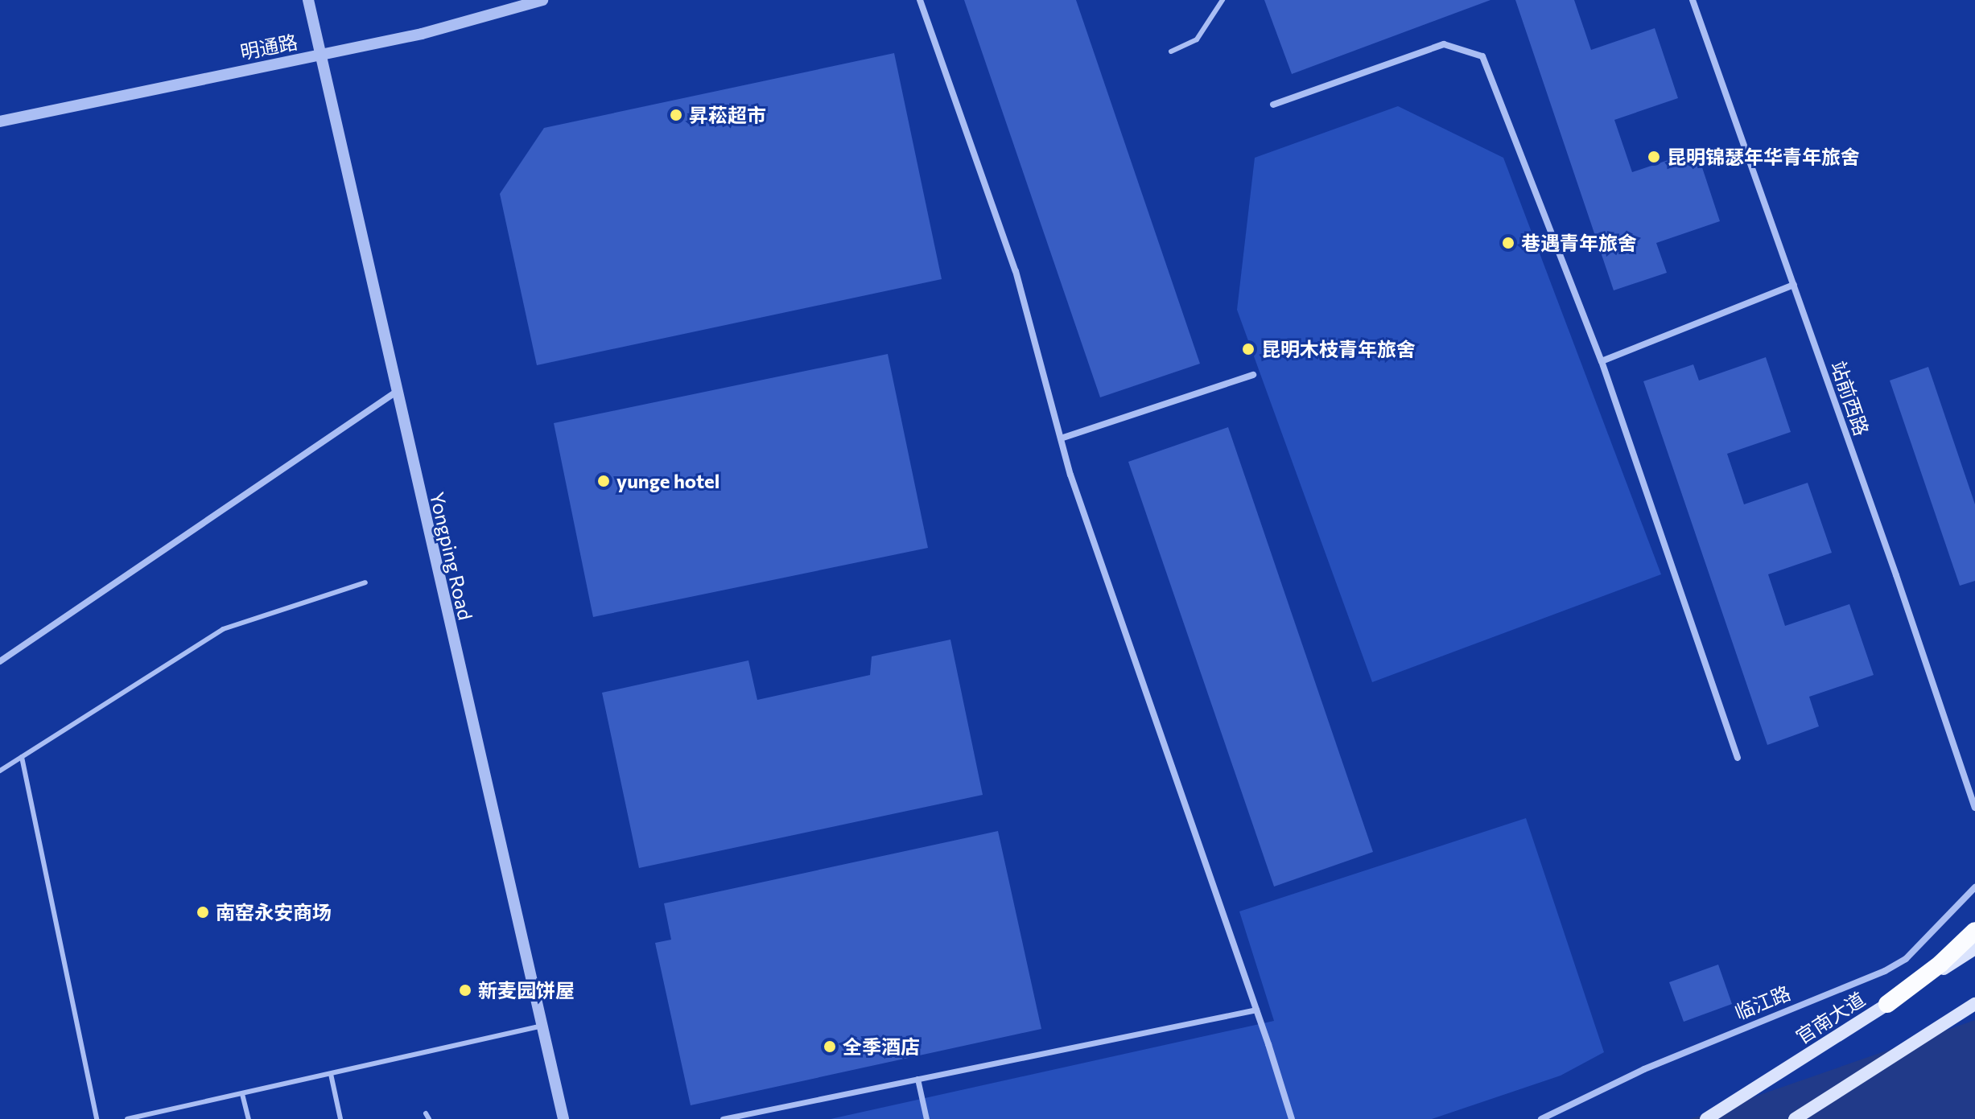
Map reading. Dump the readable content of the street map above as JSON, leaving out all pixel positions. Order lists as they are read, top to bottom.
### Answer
{
  "streets": {
    "main road": ["官南大道"],
    "street": [
      "明通路",
      "站前西路",
      "Yongping Road",
      "临江路"
    ]
  },
  "crossings": [
    ["明通路", "Yongping Road"]
  ],
  "places": [
    "昇菘超市",
    "昆明锦瑟年华青年旅舍",
    "巷遇青年旅舍",
    "昆明木枝青年旅舍",
    "yunge hotel",
    "南窑永安商场",
    "新麦园饼屋",
    "全季酒店"
  ]
}
